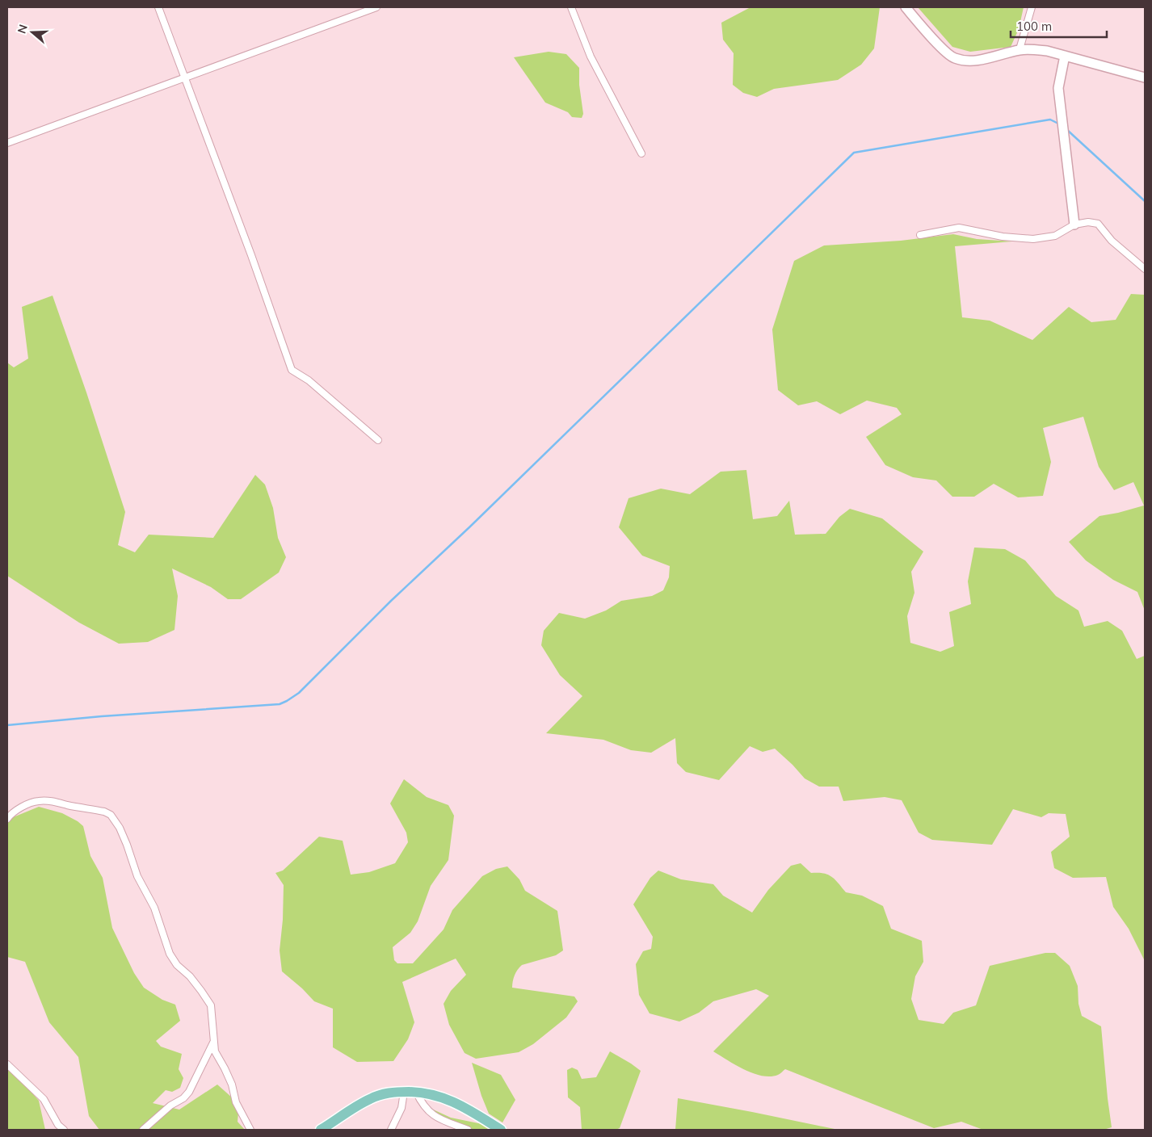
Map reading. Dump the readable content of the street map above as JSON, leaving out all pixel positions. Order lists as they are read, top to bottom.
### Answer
{
  "scale_bar": "100 m",
  "north": "left"
}
